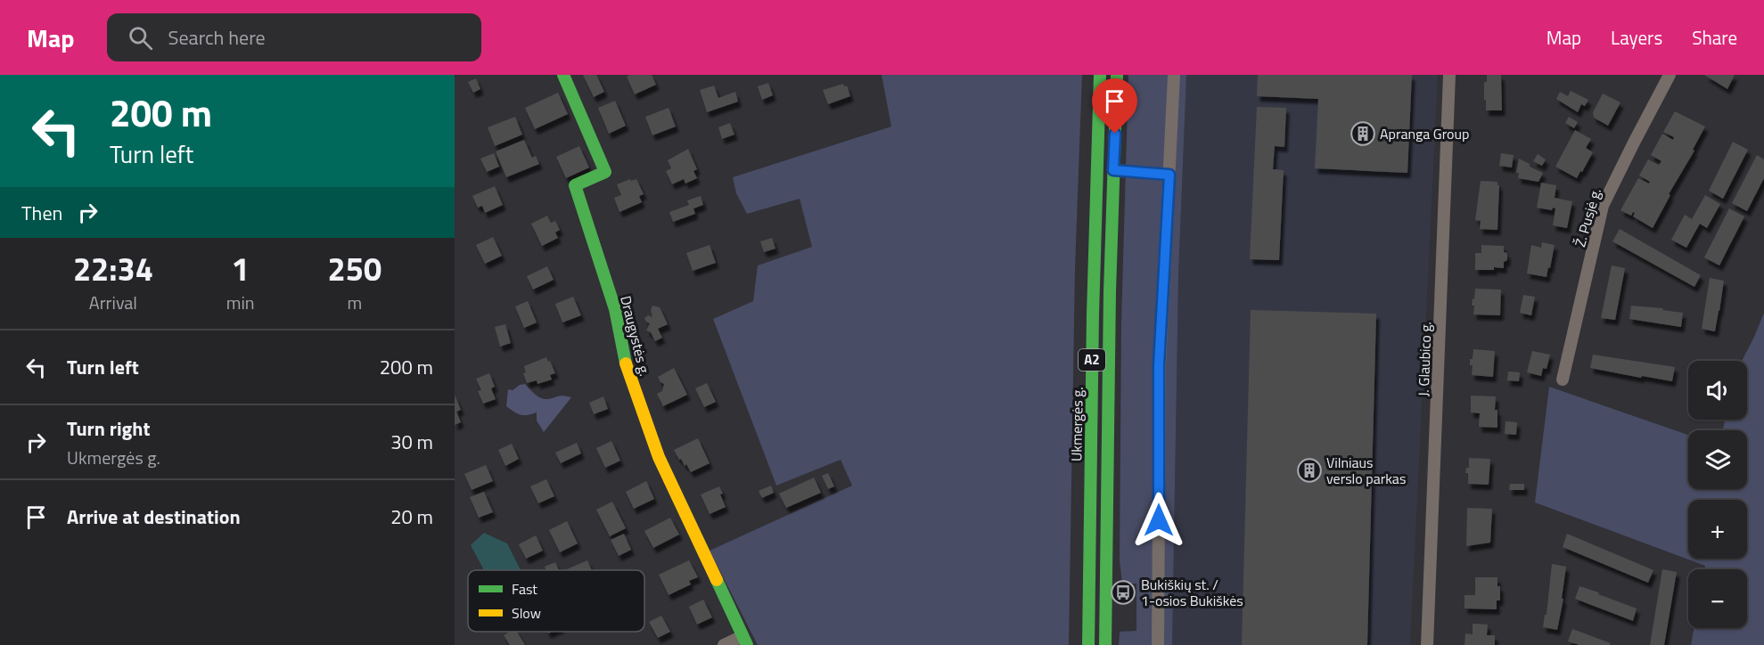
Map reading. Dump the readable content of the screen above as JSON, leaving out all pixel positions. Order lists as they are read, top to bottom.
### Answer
{
  "streets": {
    "main road": ["Draugystės g.", "A2", "Ukmergės g."],
    "street": ["Ž. Pusjė g.", "J. Glaubico g."]
  },
  "places": {
    "building": ["Apranga Group", "Vilniaus verslo parkas"],
    "bus stop": ["Bukiškių st. / 1-osios Bukiškės"]
  },
  "legend": ["Fast", "Slow"],
  "page": {
    "header": "Map",
    "search": "Search here",
    "nav": ["Map", "Layers", "Share"],
    "turn": ["200 m", "Turn left"],
    "then": "Then",
    "eta": [
      "22:34",
      "Arrival",
      "1",
      "min",
      "250",
      "m"
    ],
    "list": [
      {
        "name": "Turn left",
        "value": "200 m"
      },
      {
        "name": "Turn right",
        "note": "Ukmergės g.",
        "value": "30 m"
      },
      {
        "name": "Arrive at destination",
        "value": "20 m"
      }
    ],
    "map_buttons": ["+", "−"]
  }
}
